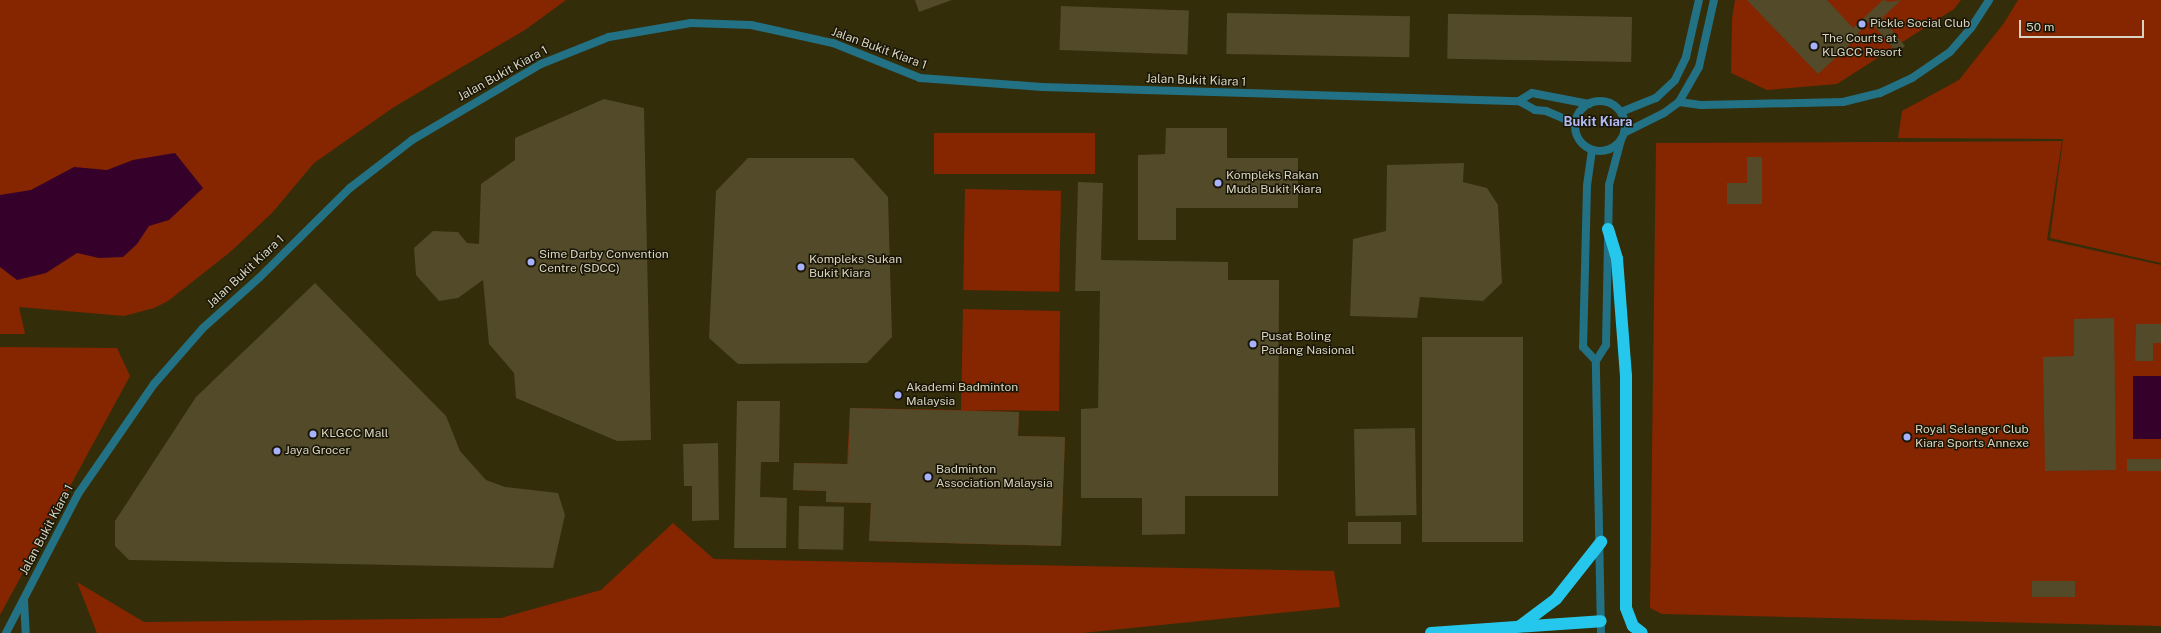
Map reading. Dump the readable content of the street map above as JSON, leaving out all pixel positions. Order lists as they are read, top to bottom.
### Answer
{
  "streets": {
    "street": ["Jalan Bukit Kiara 1"]
  },
  "districts": ["Bukit Kiara"],
  "places": [
    "Pickle Social Club",
    "The Courts at KLGCC Resort",
    "Kompleks Rakan Muda Bukit Kiara",
    "Sime Darby Convention Centre (SDCC)",
    "Kompleks Sukan Bukit Kiara",
    "Pusat Boling Padang Nasional",
    "Akademi Badminton Malaysia",
    "KLGCC Mall",
    "Royal Selangor Club Kiara Sports Annexe",
    "Jaya Grocer",
    "Badminton Association Malaysia"
  ],
  "scale_bar": "50 m"
}
